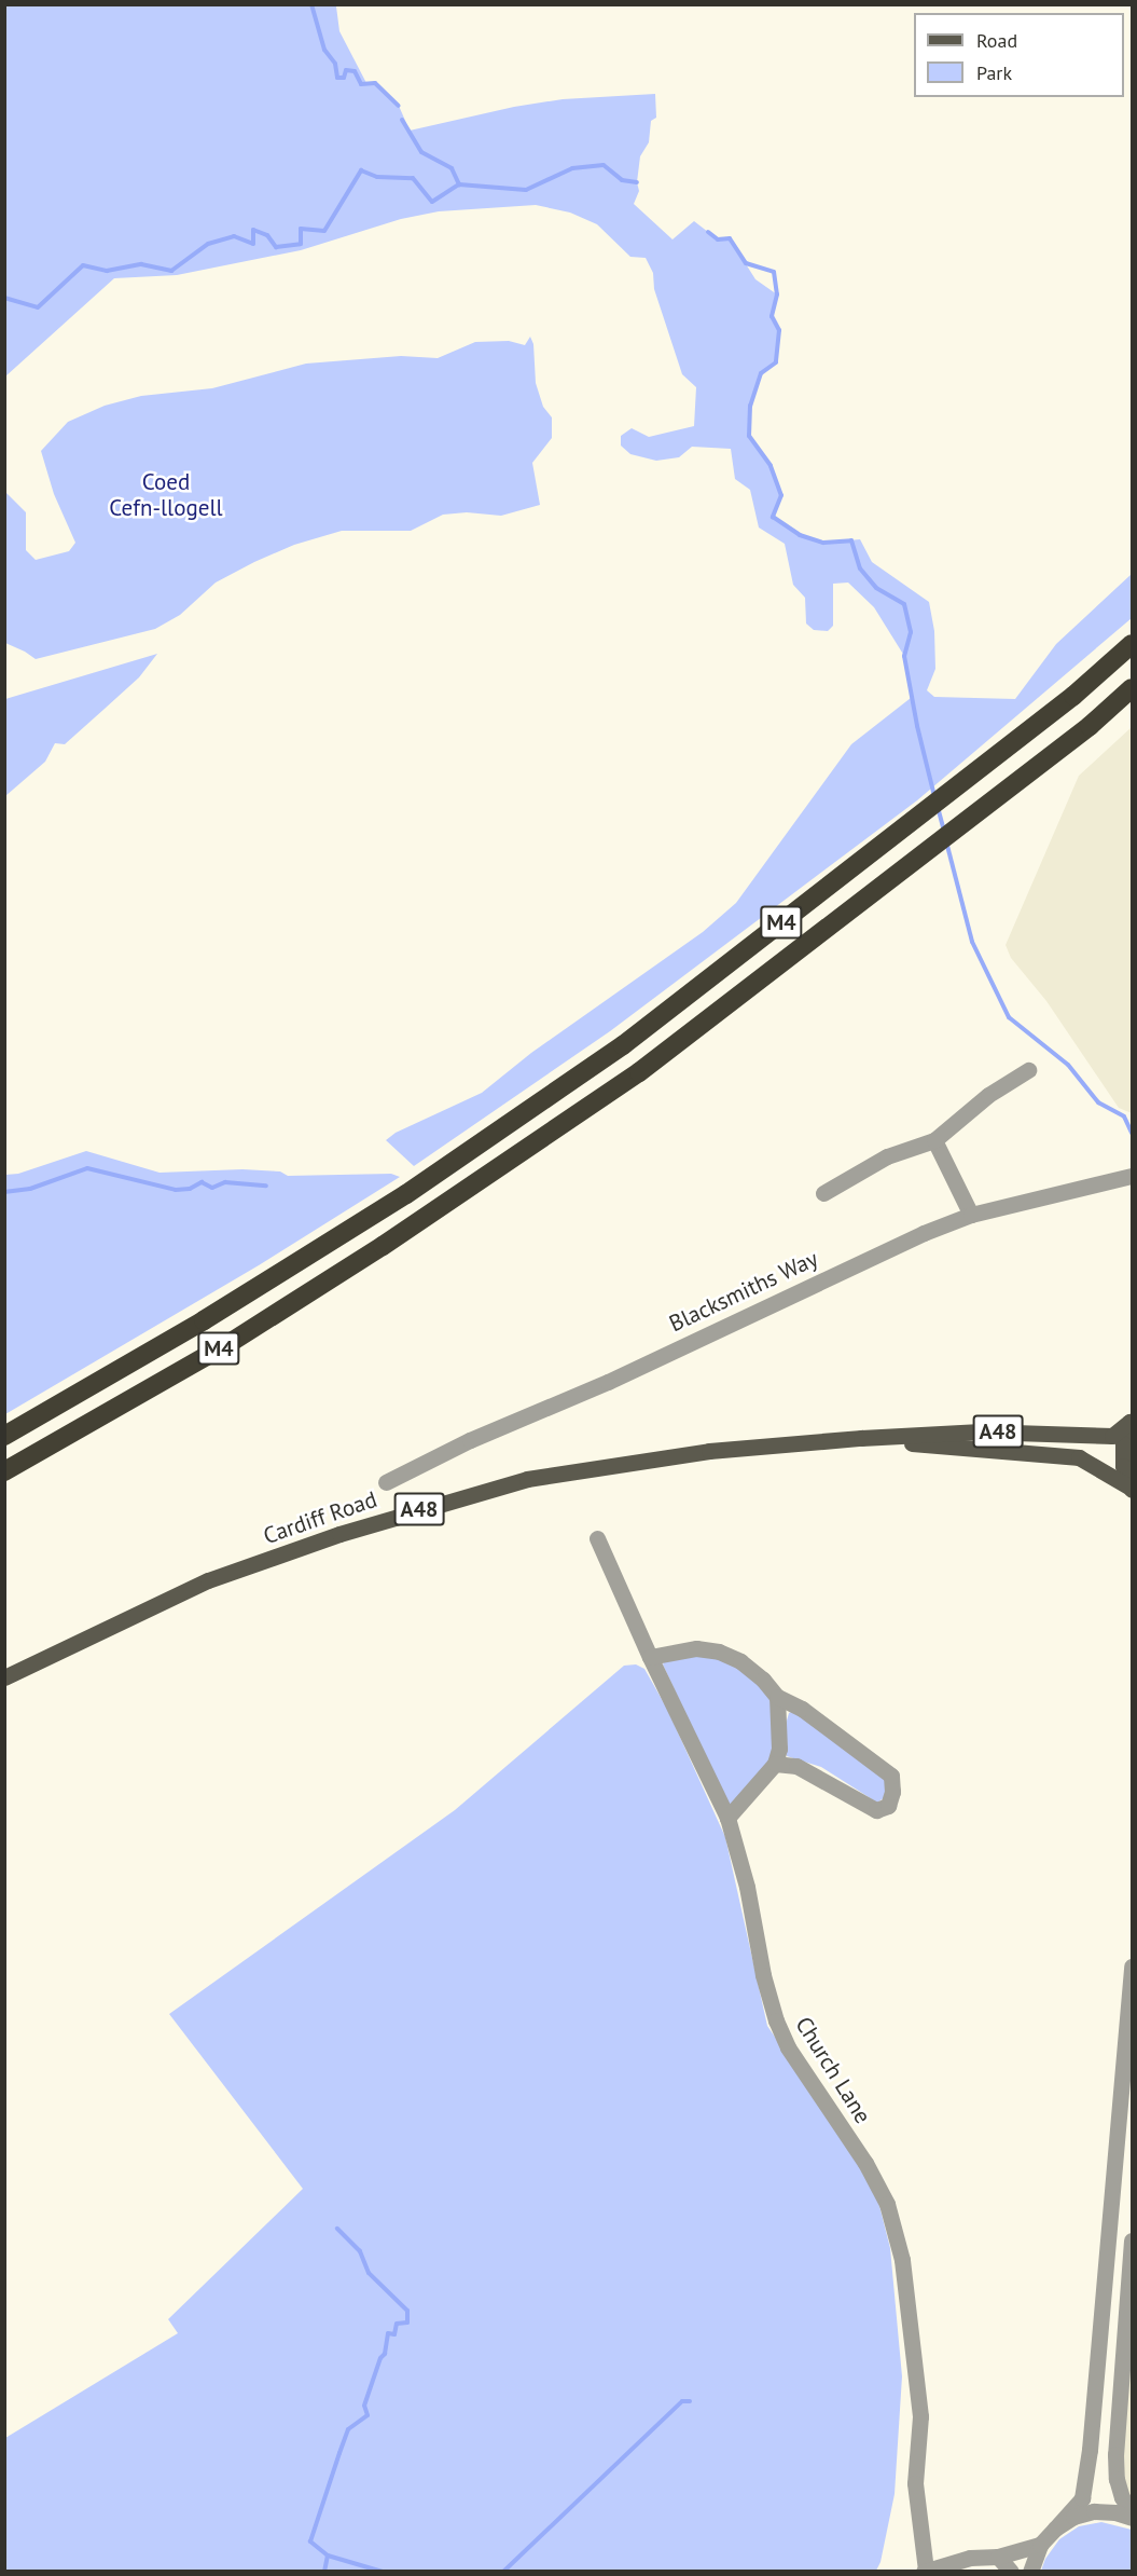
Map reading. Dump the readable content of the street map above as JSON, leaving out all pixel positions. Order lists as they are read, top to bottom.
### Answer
{
  "streets": {
    "highway": ["M4"],
    "main road": ["A48", "Cardiff Road"],
    "street": ["Blacksmiths Way", "Church Lane"]
  },
  "parks": ["Coed Cefn-llogell"],
  "legend": ["Road", "Park"]
}
